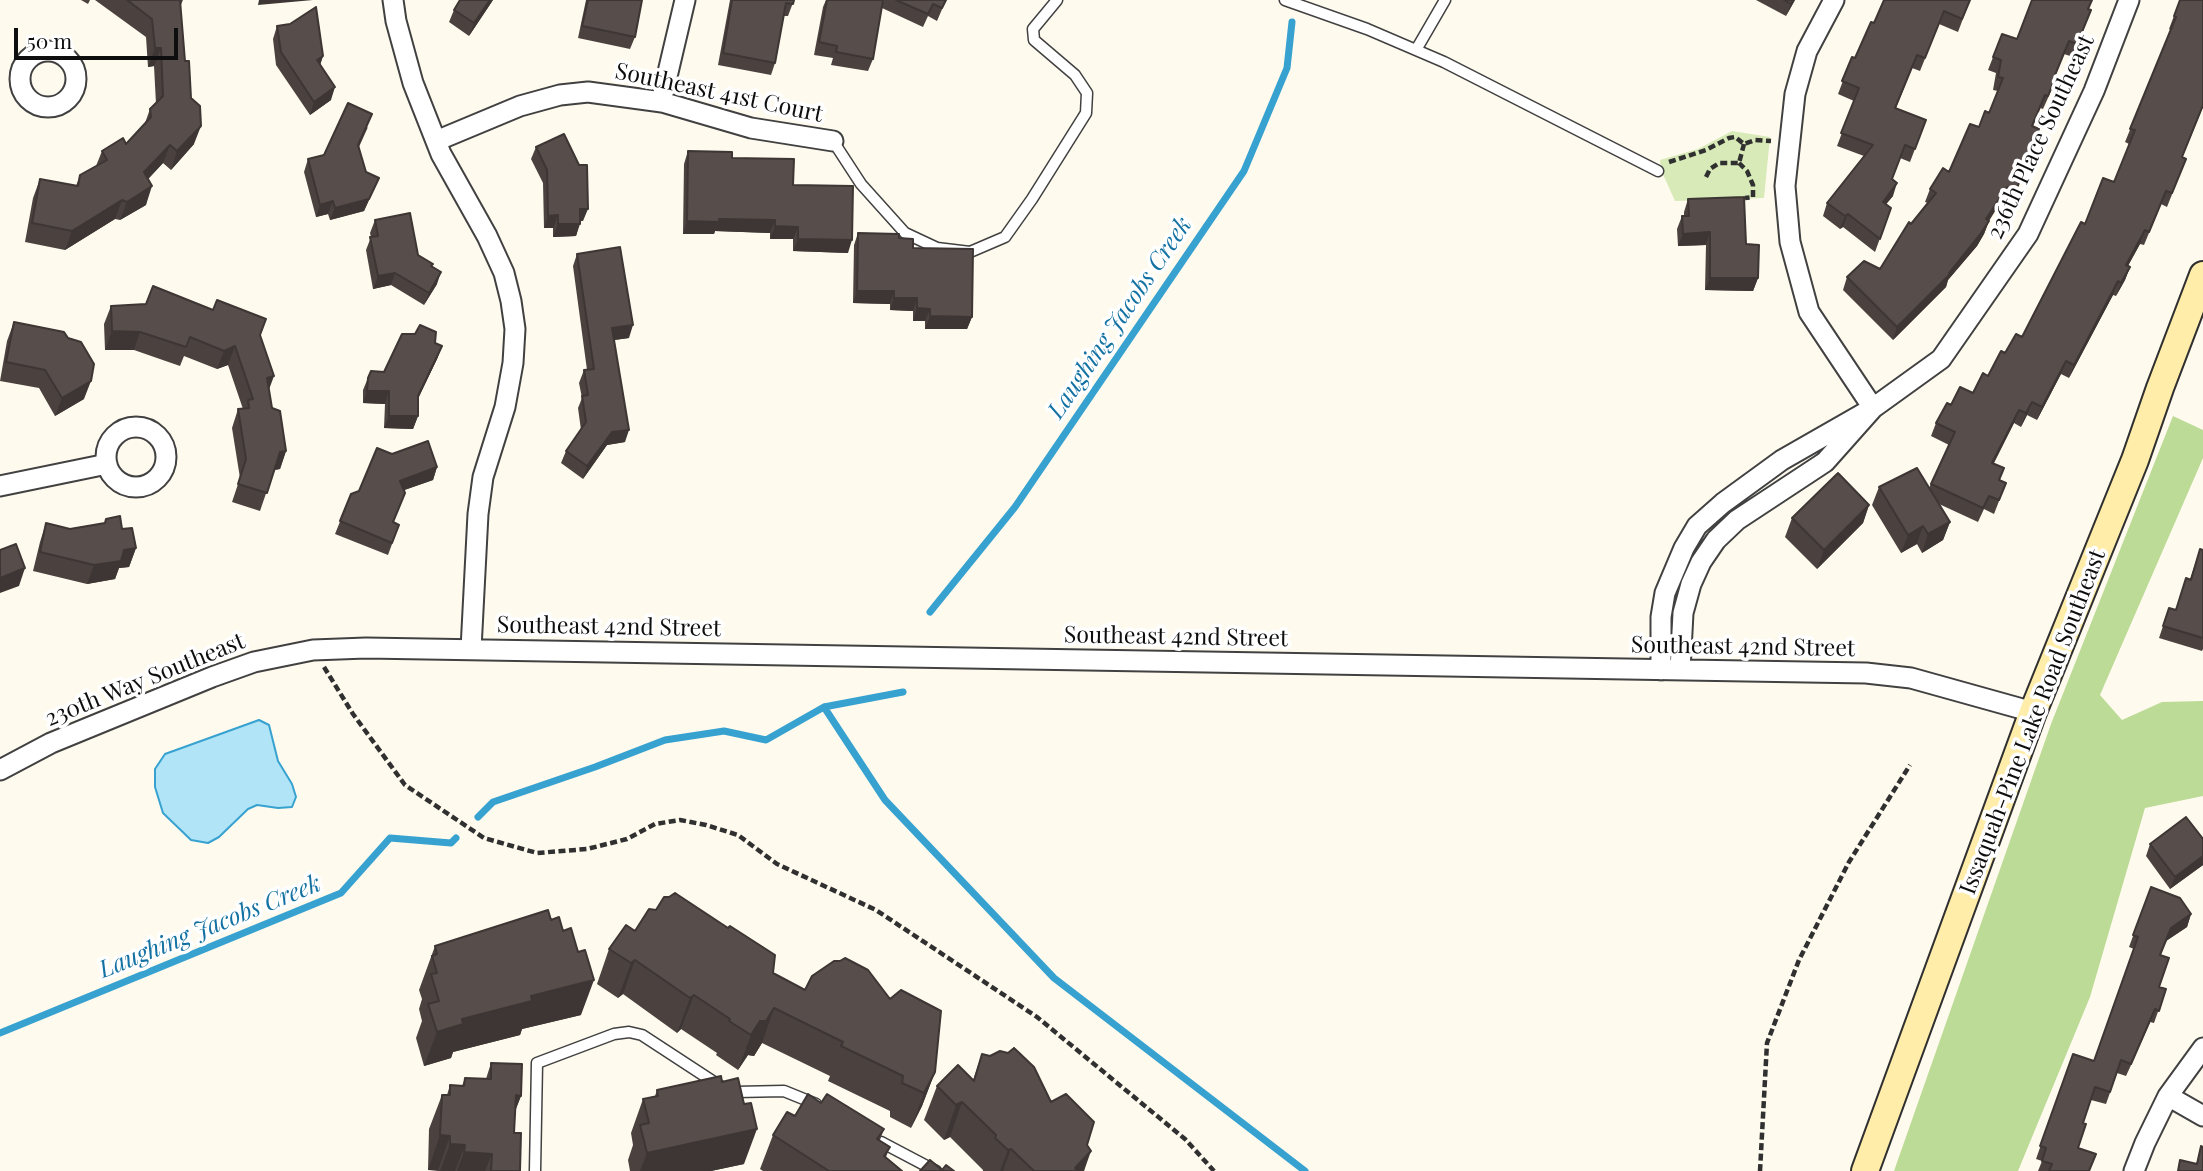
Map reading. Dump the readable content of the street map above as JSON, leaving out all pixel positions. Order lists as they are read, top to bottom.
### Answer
{
  "streets": {
    "main road": ["Issaquah-Pine Lake Road Southeast"],
    "street": [
      "Southeast 41st Court",
      "236th Place Southeast",
      "Southeast 42nd Street",
      "230th Way Southeast"
    ]
  },
  "crossings": [
    ["236th Place Southeast", "Southeast 42nd Street"],
    ["Southeast 42nd Street", "230th Way Southeast"],
    ["Southeast 42nd Street", "Issaquah-Pine Lake Road Southeast"]
  ],
  "water": ["Laughing Jacobs Creek"],
  "scale_bar": "50 m"
}
